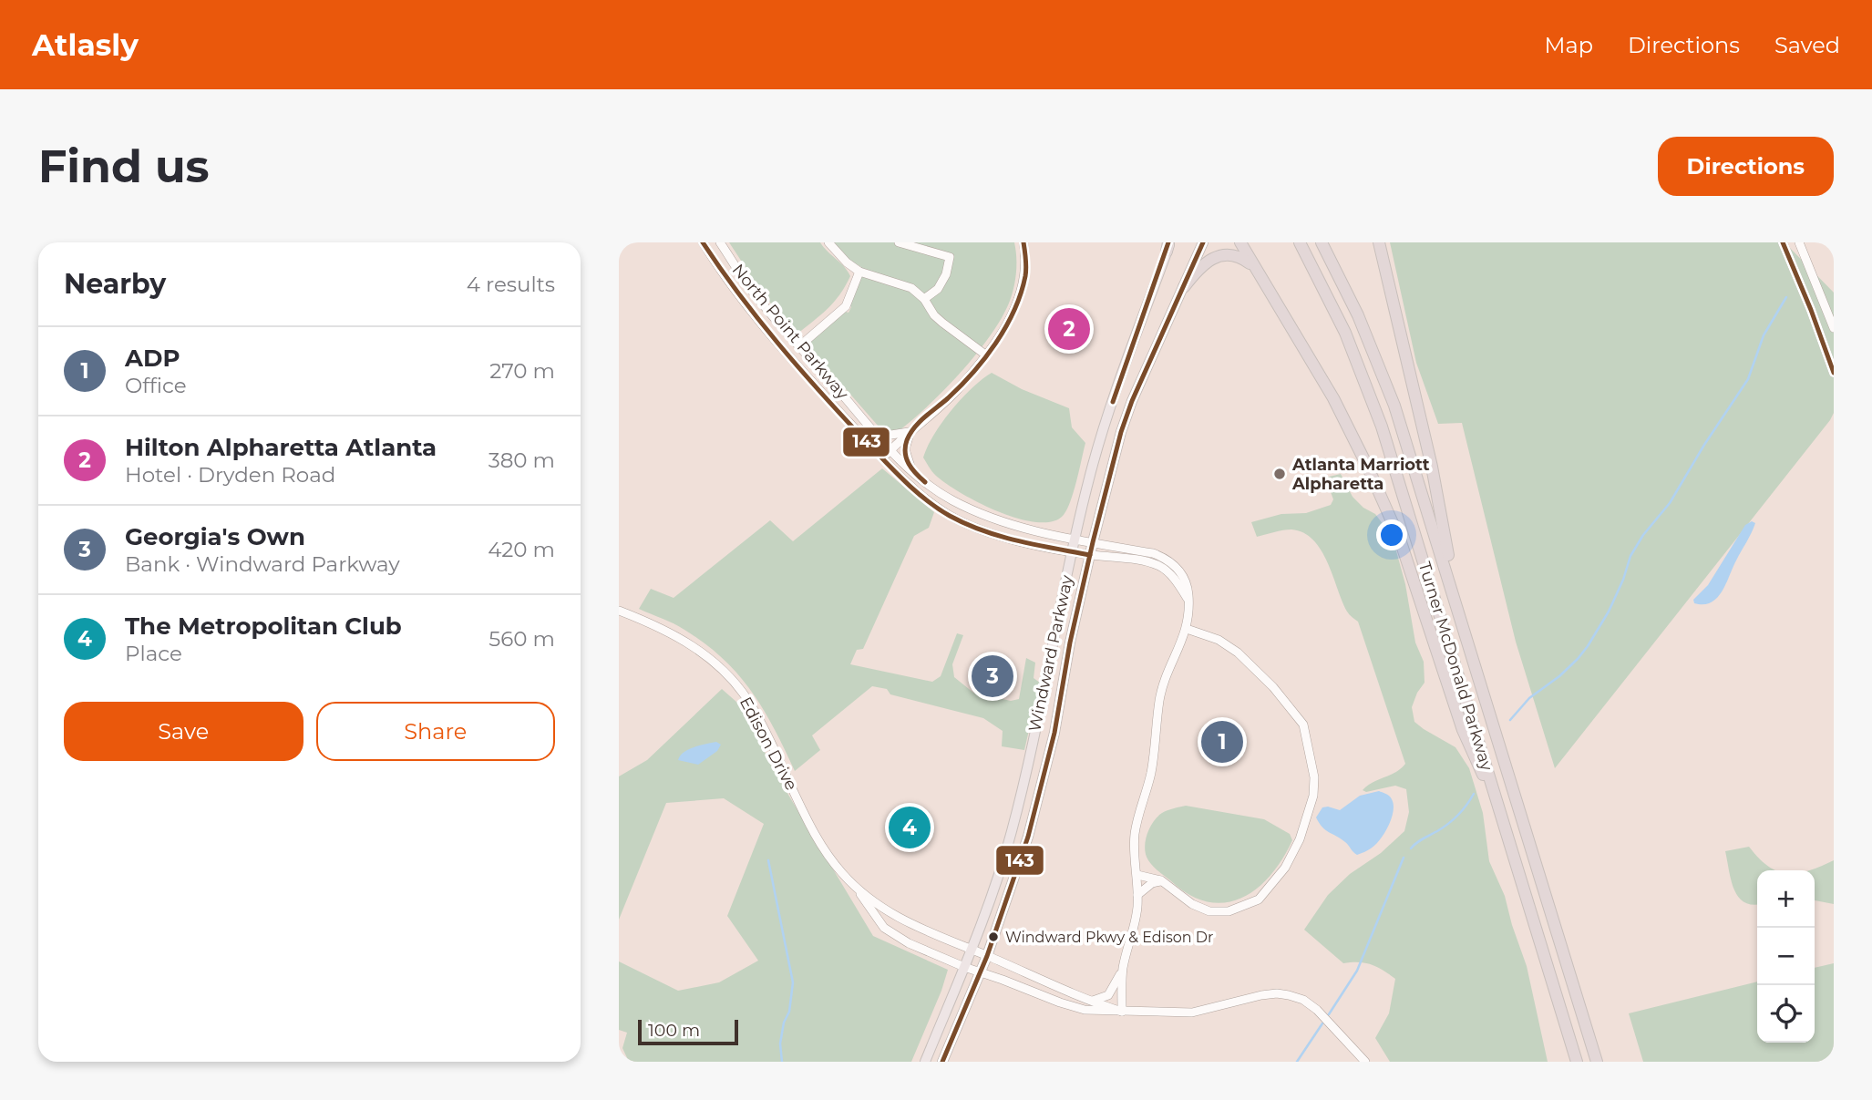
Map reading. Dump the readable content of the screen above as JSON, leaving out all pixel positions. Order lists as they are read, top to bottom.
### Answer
{
  "streets": {
    "highway": ["Turner McDonald Parkway"],
    "main road": ["Windward Parkway"],
    "street": ["North Point Parkway", "Edison Drive"]
  },
  "crossings": [
    ["North Point Parkway", "Windward Parkway"],
    ["Windward Parkway", "Edison Drive"]
  ],
  "places": ["Atlanta Marriott Alpharetta", "Windward Pkwy & Edison Dr"],
  "lines": ["transit line 143"],
  "scale_bar": "100 m",
  "page": {
    "header": "Atlasly",
    "nav": ["Map", "Directions", "Saved"],
    "buttons": [
      "Directions",
      ["Save", "Share"]
    ],
    "title": "Find us",
    "heading": ["Nearby", "4 results"],
    "pins": [
      "2",
      "3",
      "1",
      "4"
    ],
    "list": [
      {
        "mark": "1",
        "name": "ADP",
        "note": "Office",
        "value": "270 m"
      },
      {
        "mark": "2",
        "name": "Hilton Alpharetta Atlanta",
        "note": "Hotel · Dryden Road",
        "value": "380 m"
      },
      {
        "mark": "3",
        "name": "Georgia's Own",
        "note": "Bank · Windward Parkway",
        "value": "420 m"
      },
      {
        "mark": "4",
        "name": "The Metropolitan Club",
        "note": "Place",
        "value": "560 m"
      }
    ],
    "map_buttons": ["+", "−"],
    "scale": "100 m"
  }
}
